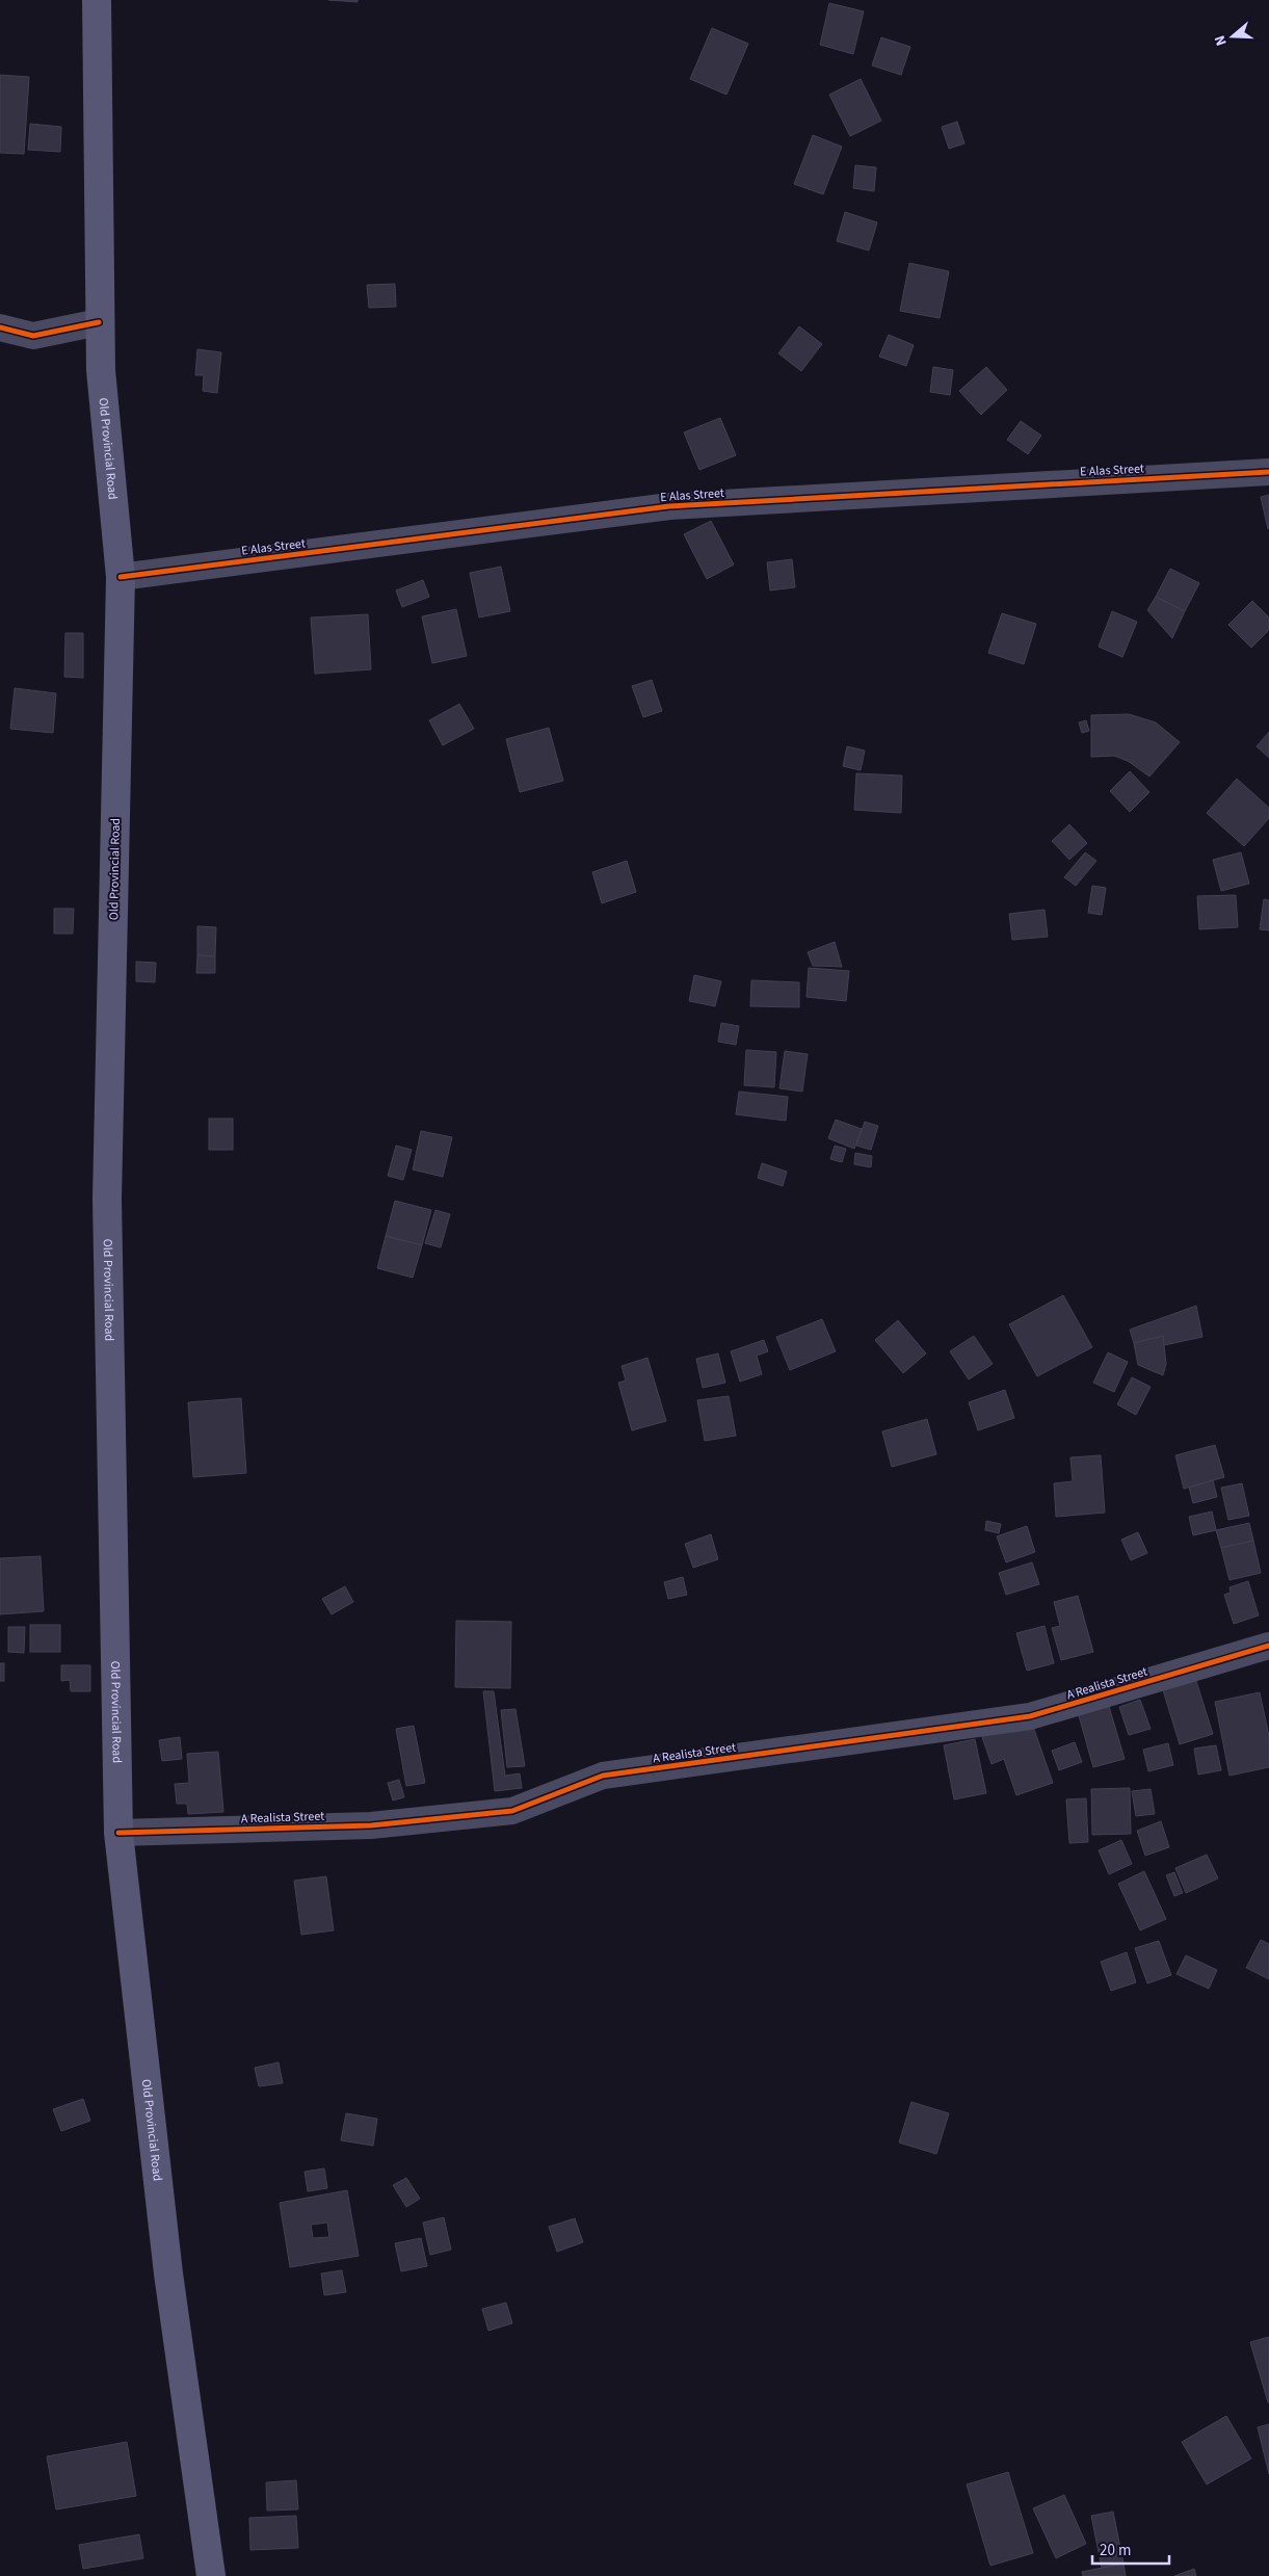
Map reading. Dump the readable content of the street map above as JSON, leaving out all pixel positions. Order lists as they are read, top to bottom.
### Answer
{
  "streets": {
    "main road": ["Old Provincial Road"],
    "street": ["E Alas Street", "A Realista Street"]
  },
  "crossings": [
    ["Old Provincial Road", "E Alas Street"],
    ["Old Provincial Road", "A Realista Street"]
  ],
  "scale_bar": "20 m",
  "north": "left"
}
